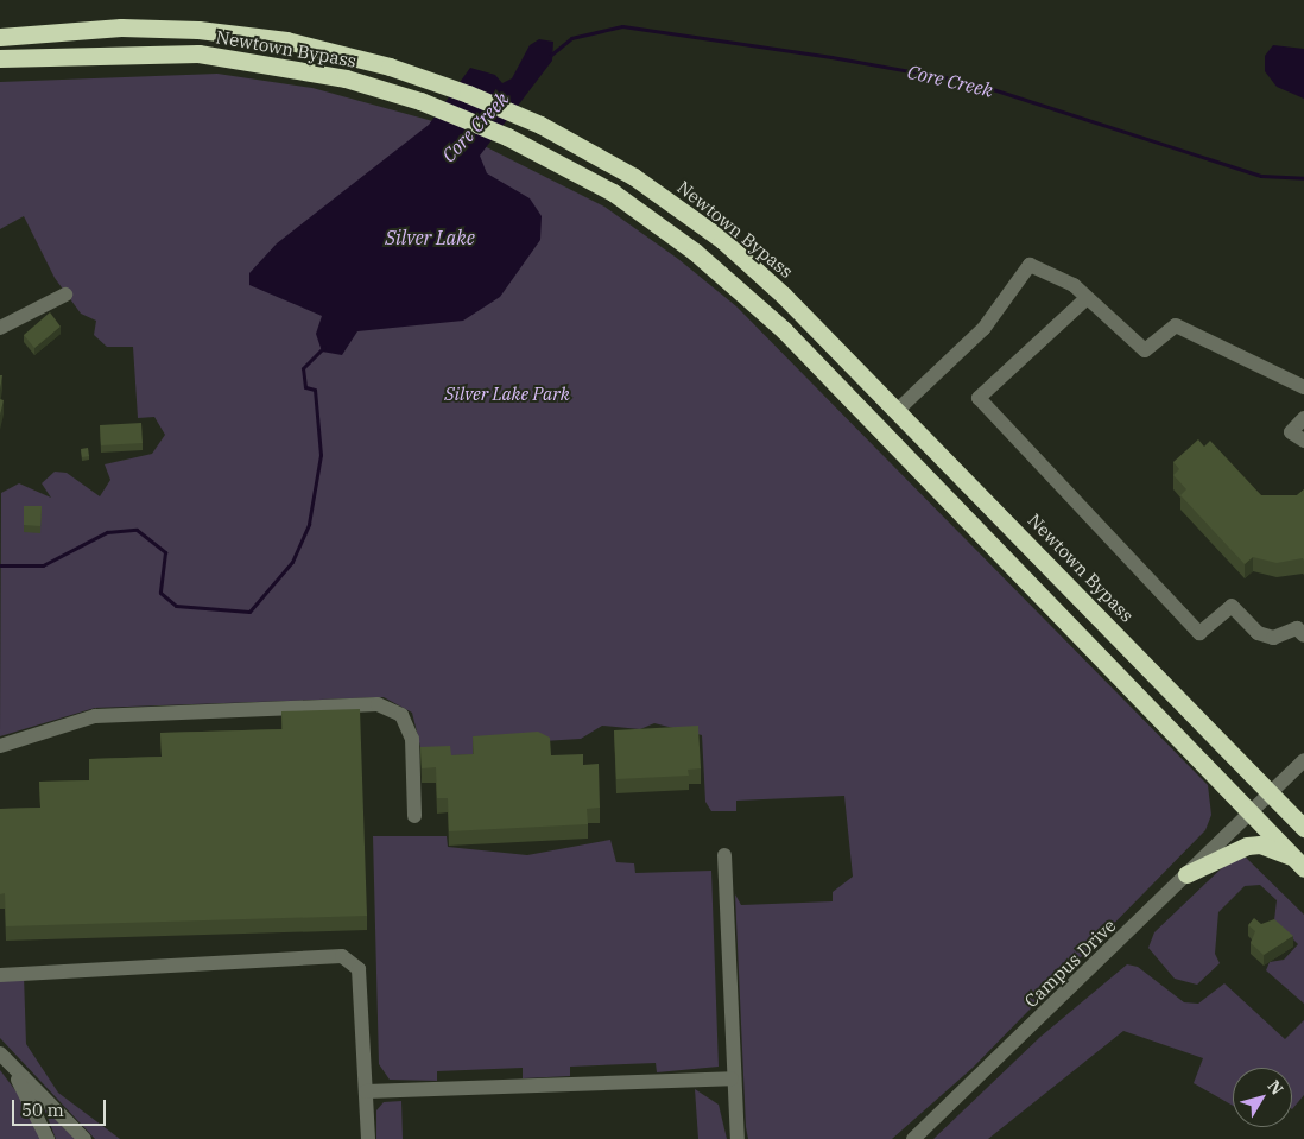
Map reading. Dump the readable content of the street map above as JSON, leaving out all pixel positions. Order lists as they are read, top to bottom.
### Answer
{
  "streets": {
    "highway": ["Newtown Bypass"],
    "street": ["Campus Drive"]
  },
  "crossings": [
    ["Newtown Bypass", "Campus Drive"]
  ],
  "water": ["Core Creek", "Silver Lake"],
  "parks": ["Silver Lake Park"],
  "scale_bar": "50 m",
  "north": "top right"
}
